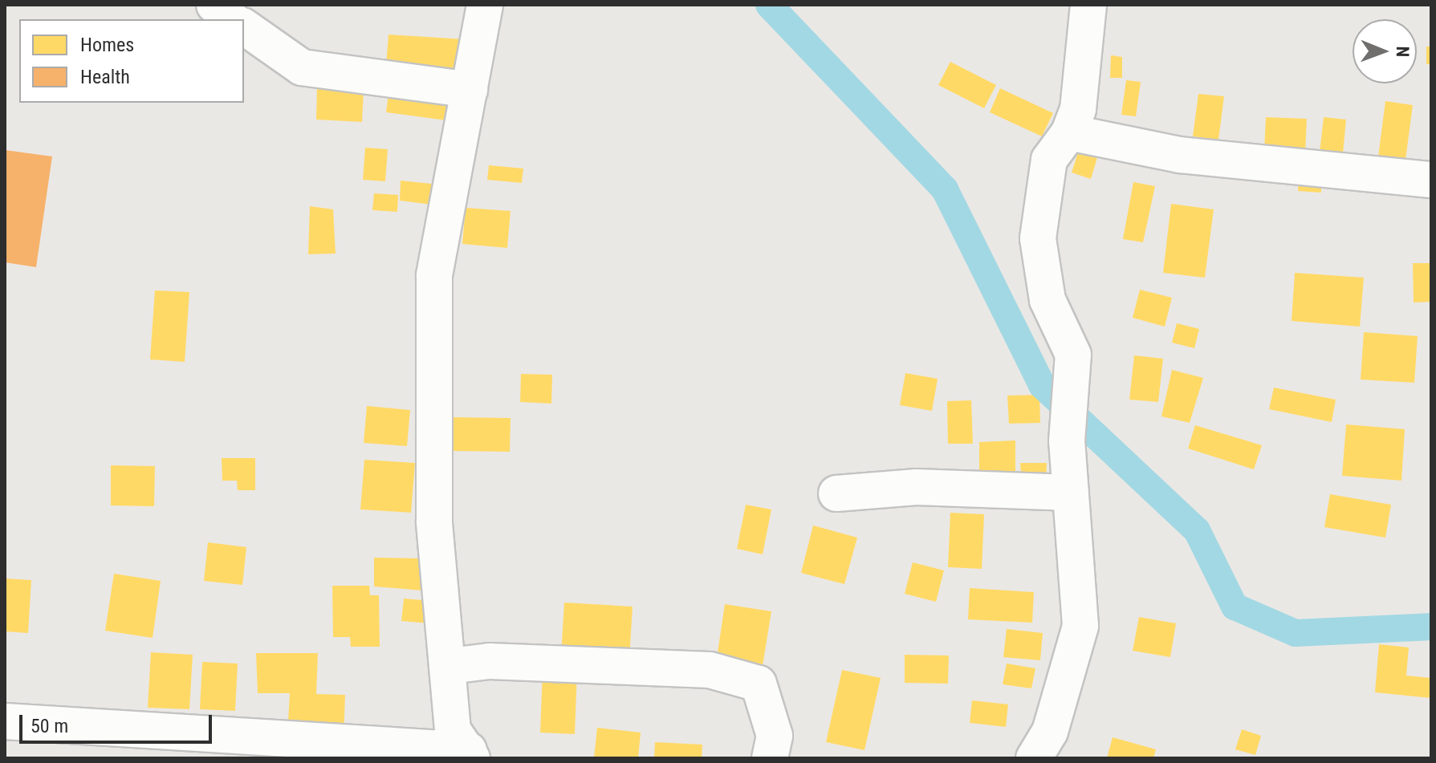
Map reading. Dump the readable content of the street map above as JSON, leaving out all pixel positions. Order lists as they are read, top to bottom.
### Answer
{
  "legend": ["Homes", "Health"],
  "scale_bar": "50 m",
  "north": "right"
}
